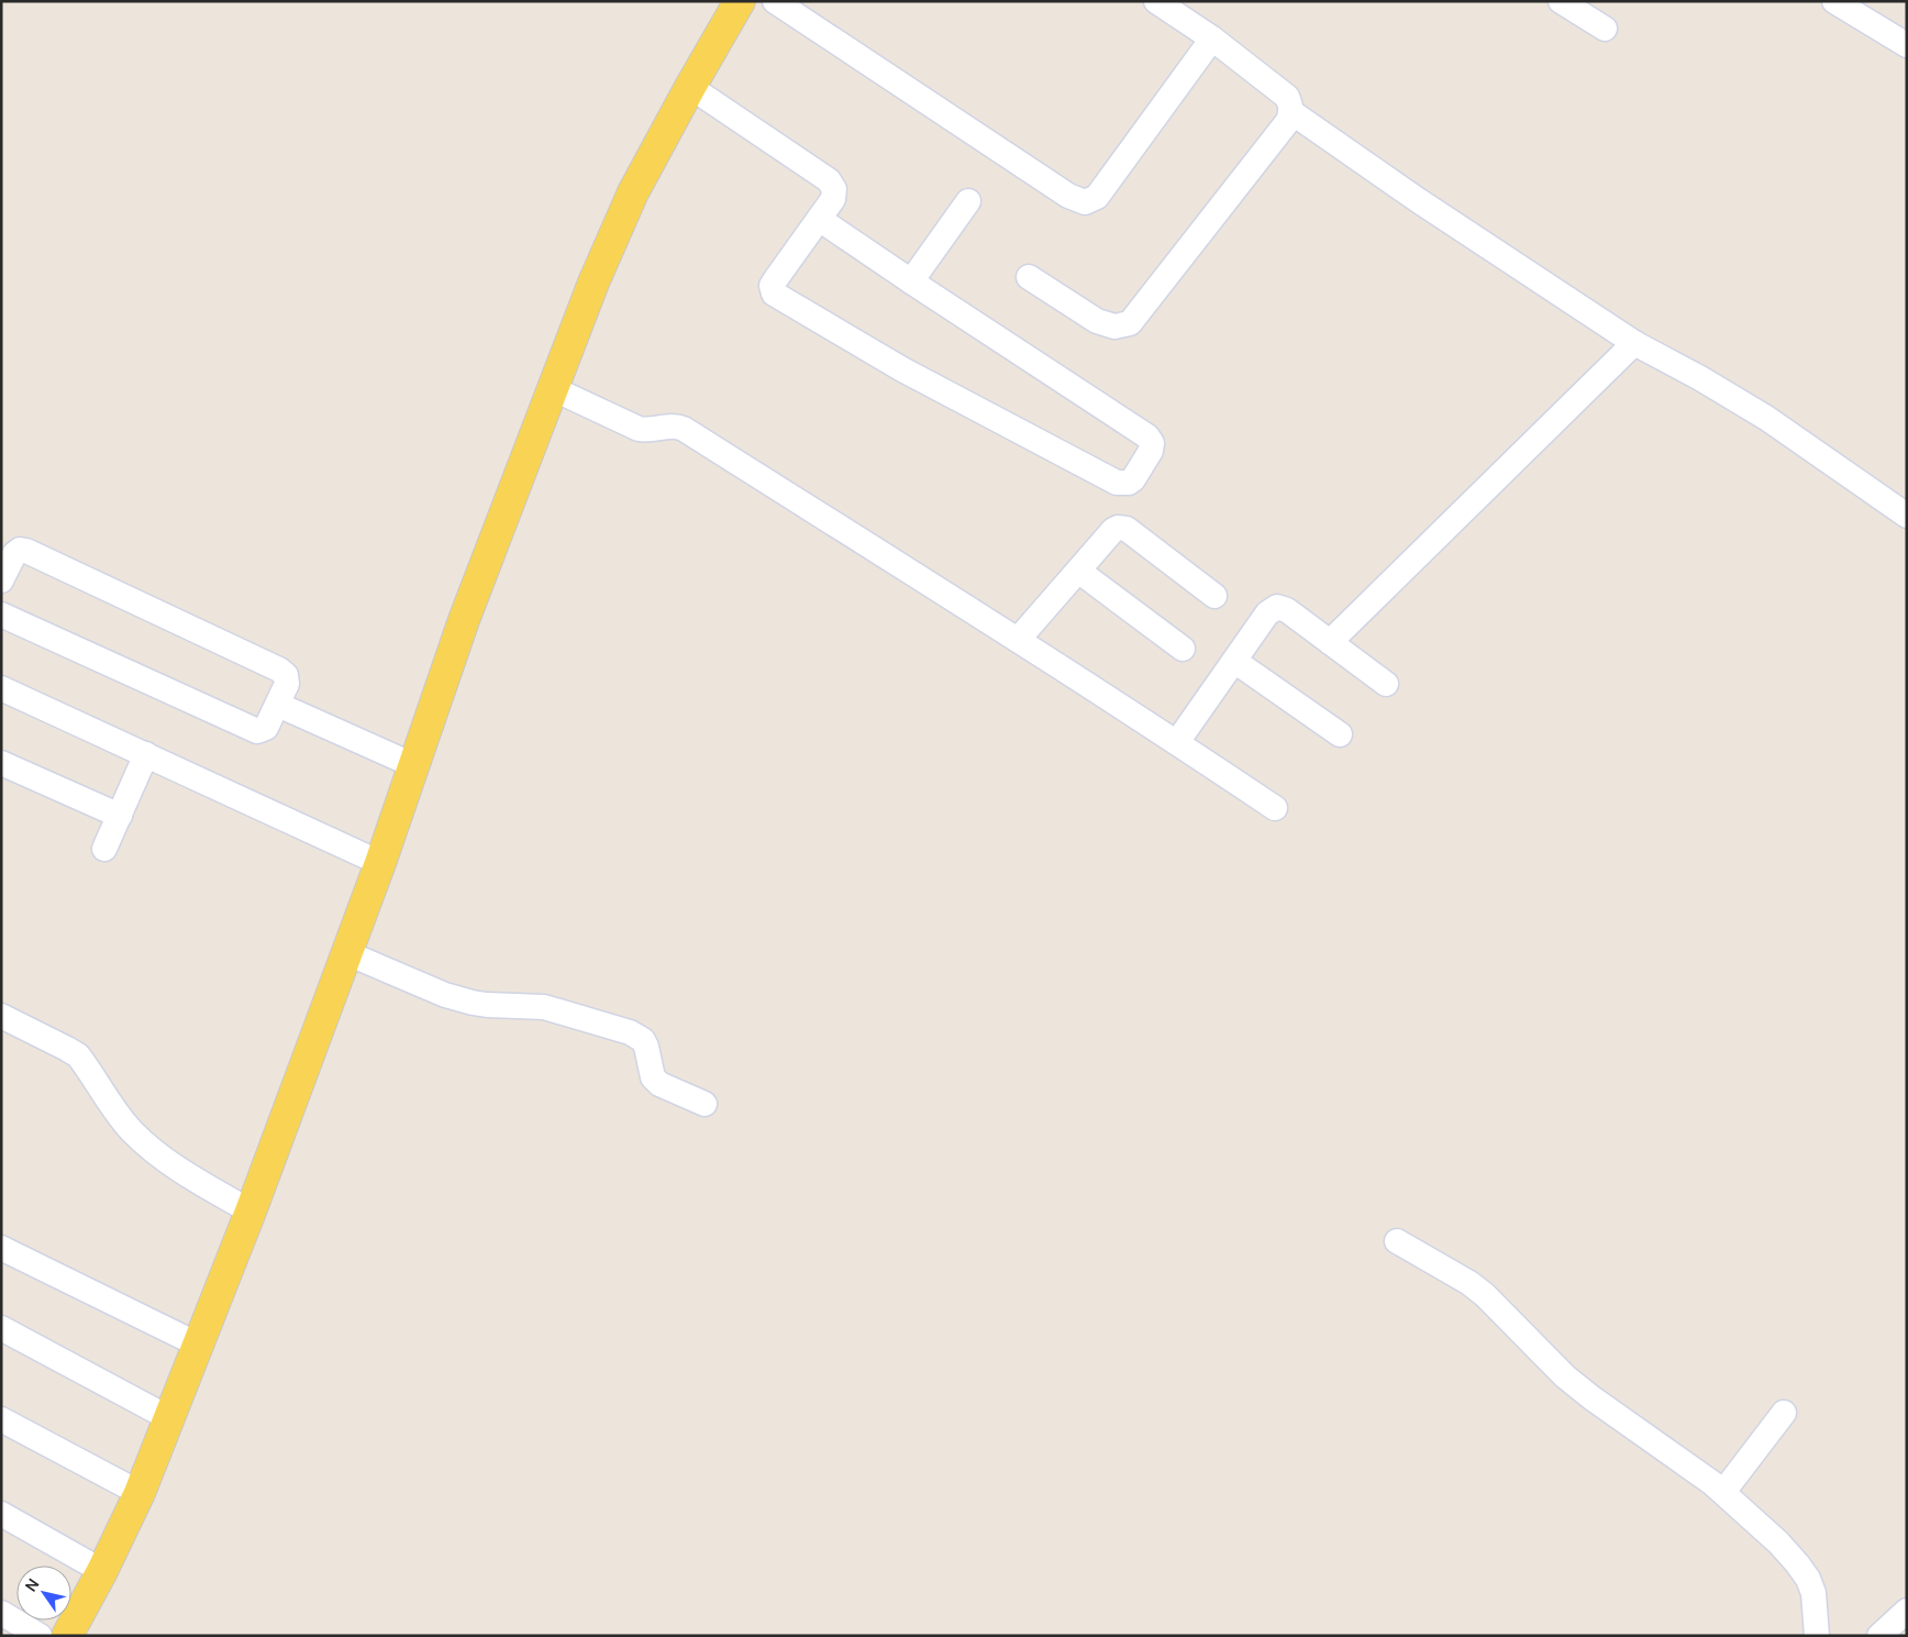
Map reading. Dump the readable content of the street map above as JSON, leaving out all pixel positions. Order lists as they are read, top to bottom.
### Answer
{
  "north": "top left"
}
